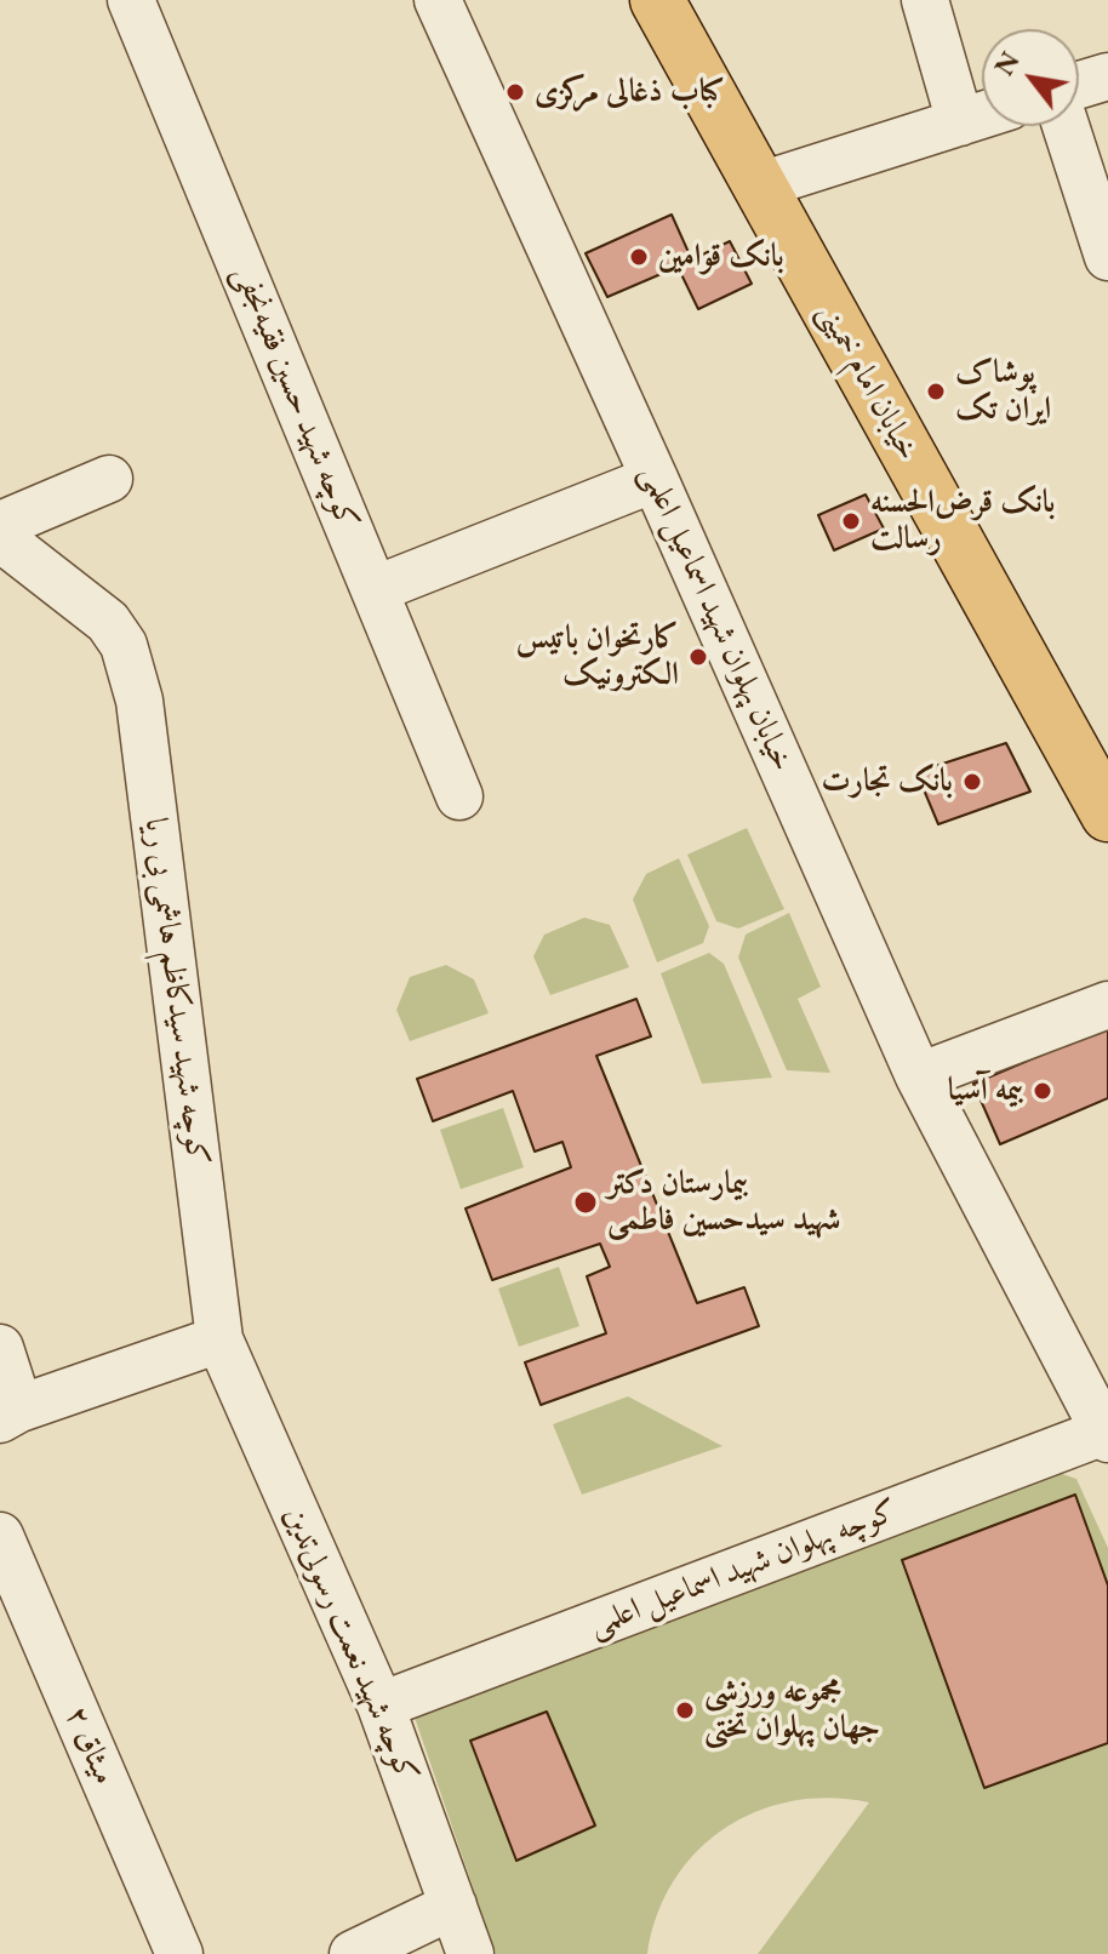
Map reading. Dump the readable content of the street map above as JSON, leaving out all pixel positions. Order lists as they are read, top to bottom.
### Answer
{
  "streets": {
    "main road": ["خیابان امام خمینی"],
    "street": [
      "کوچه شهید حسین فقیه‌نجفی",
      "خیابان پهلوان شهید اسماعیل اعلمی",
      "کوچه شهید سیدکاظم هاشمی بی ریا",
      "کوچه پهلوان شهید اسماعیل اعلمی",
      "کوچه شهید نعمت رسولی‌تدین",
      "میثاق ۲"
    ]
  },
  "crossings": [
    ["خیابان پهلوان شهید اسماعیل اعلمی", "کوچه پهلوان شهید اسماعیل اعلمی"],
    ["کوچه شهید سیدکاظم هاشمی بی ریا", "کوچه شهید نعمت رسولی‌تدین"],
    ["کوچه پهلوان شهید اسماعیل اعلمی", "کوچه شهید نعمت رسولی‌تدین"]
  ],
  "places": [
    "کباب ذغالی مرکزی",
    "بانک قوامین",
    "پوشاک ایران تک",
    "بانک قرض‌الحسنه رسالت",
    "کارتخوان باتیس الکترونیک",
    "بانک تجارت",
    "بیمه آسیا",
    "بیمارستان دکتر شهید سیدحسین فاطمی",
    "مجموعه ورزشی جهان پهلوان تختی"
  ],
  "north": "top left"
}
